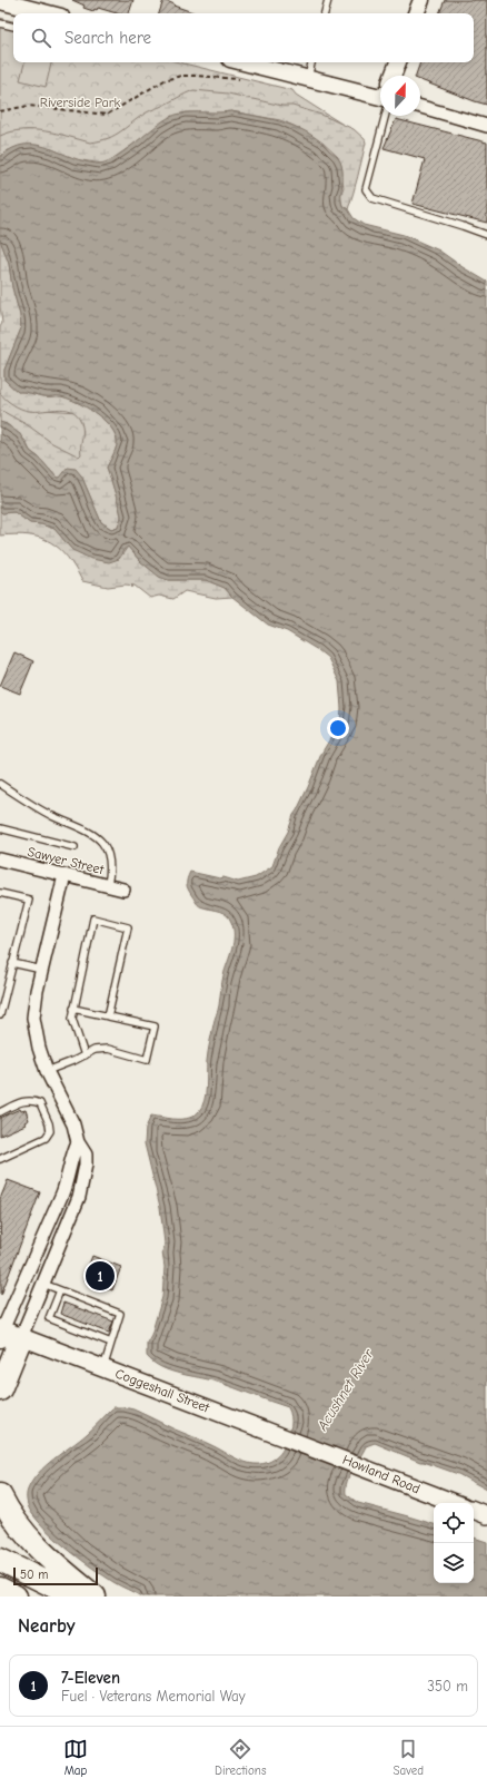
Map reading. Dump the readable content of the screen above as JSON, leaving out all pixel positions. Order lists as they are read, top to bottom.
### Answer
{
  "streets": {
    "main road": ["Coggeshall Street", "Howland Road"],
    "street": ["Sawyer Street"]
  },
  "crossings": [
    ["Coggeshall Street", "Howland Road"]
  ],
  "water": ["Acushnet River"],
  "parks": ["Riverside Park"],
  "scale_bar": "50 m",
  "north": "top",
  "page": {
    "search": "Search here",
    "pins": "1",
    "scale": "50 m",
    "heading": "Nearby",
    "list": [
      {
        "mark": "1",
        "name": "7-Eleven",
        "note": "Fuel · Veterans Memorial Way",
        "value": "350 m"
      }
    ],
    "nav": ["Map", "Directions", "Saved"]
  }
}
